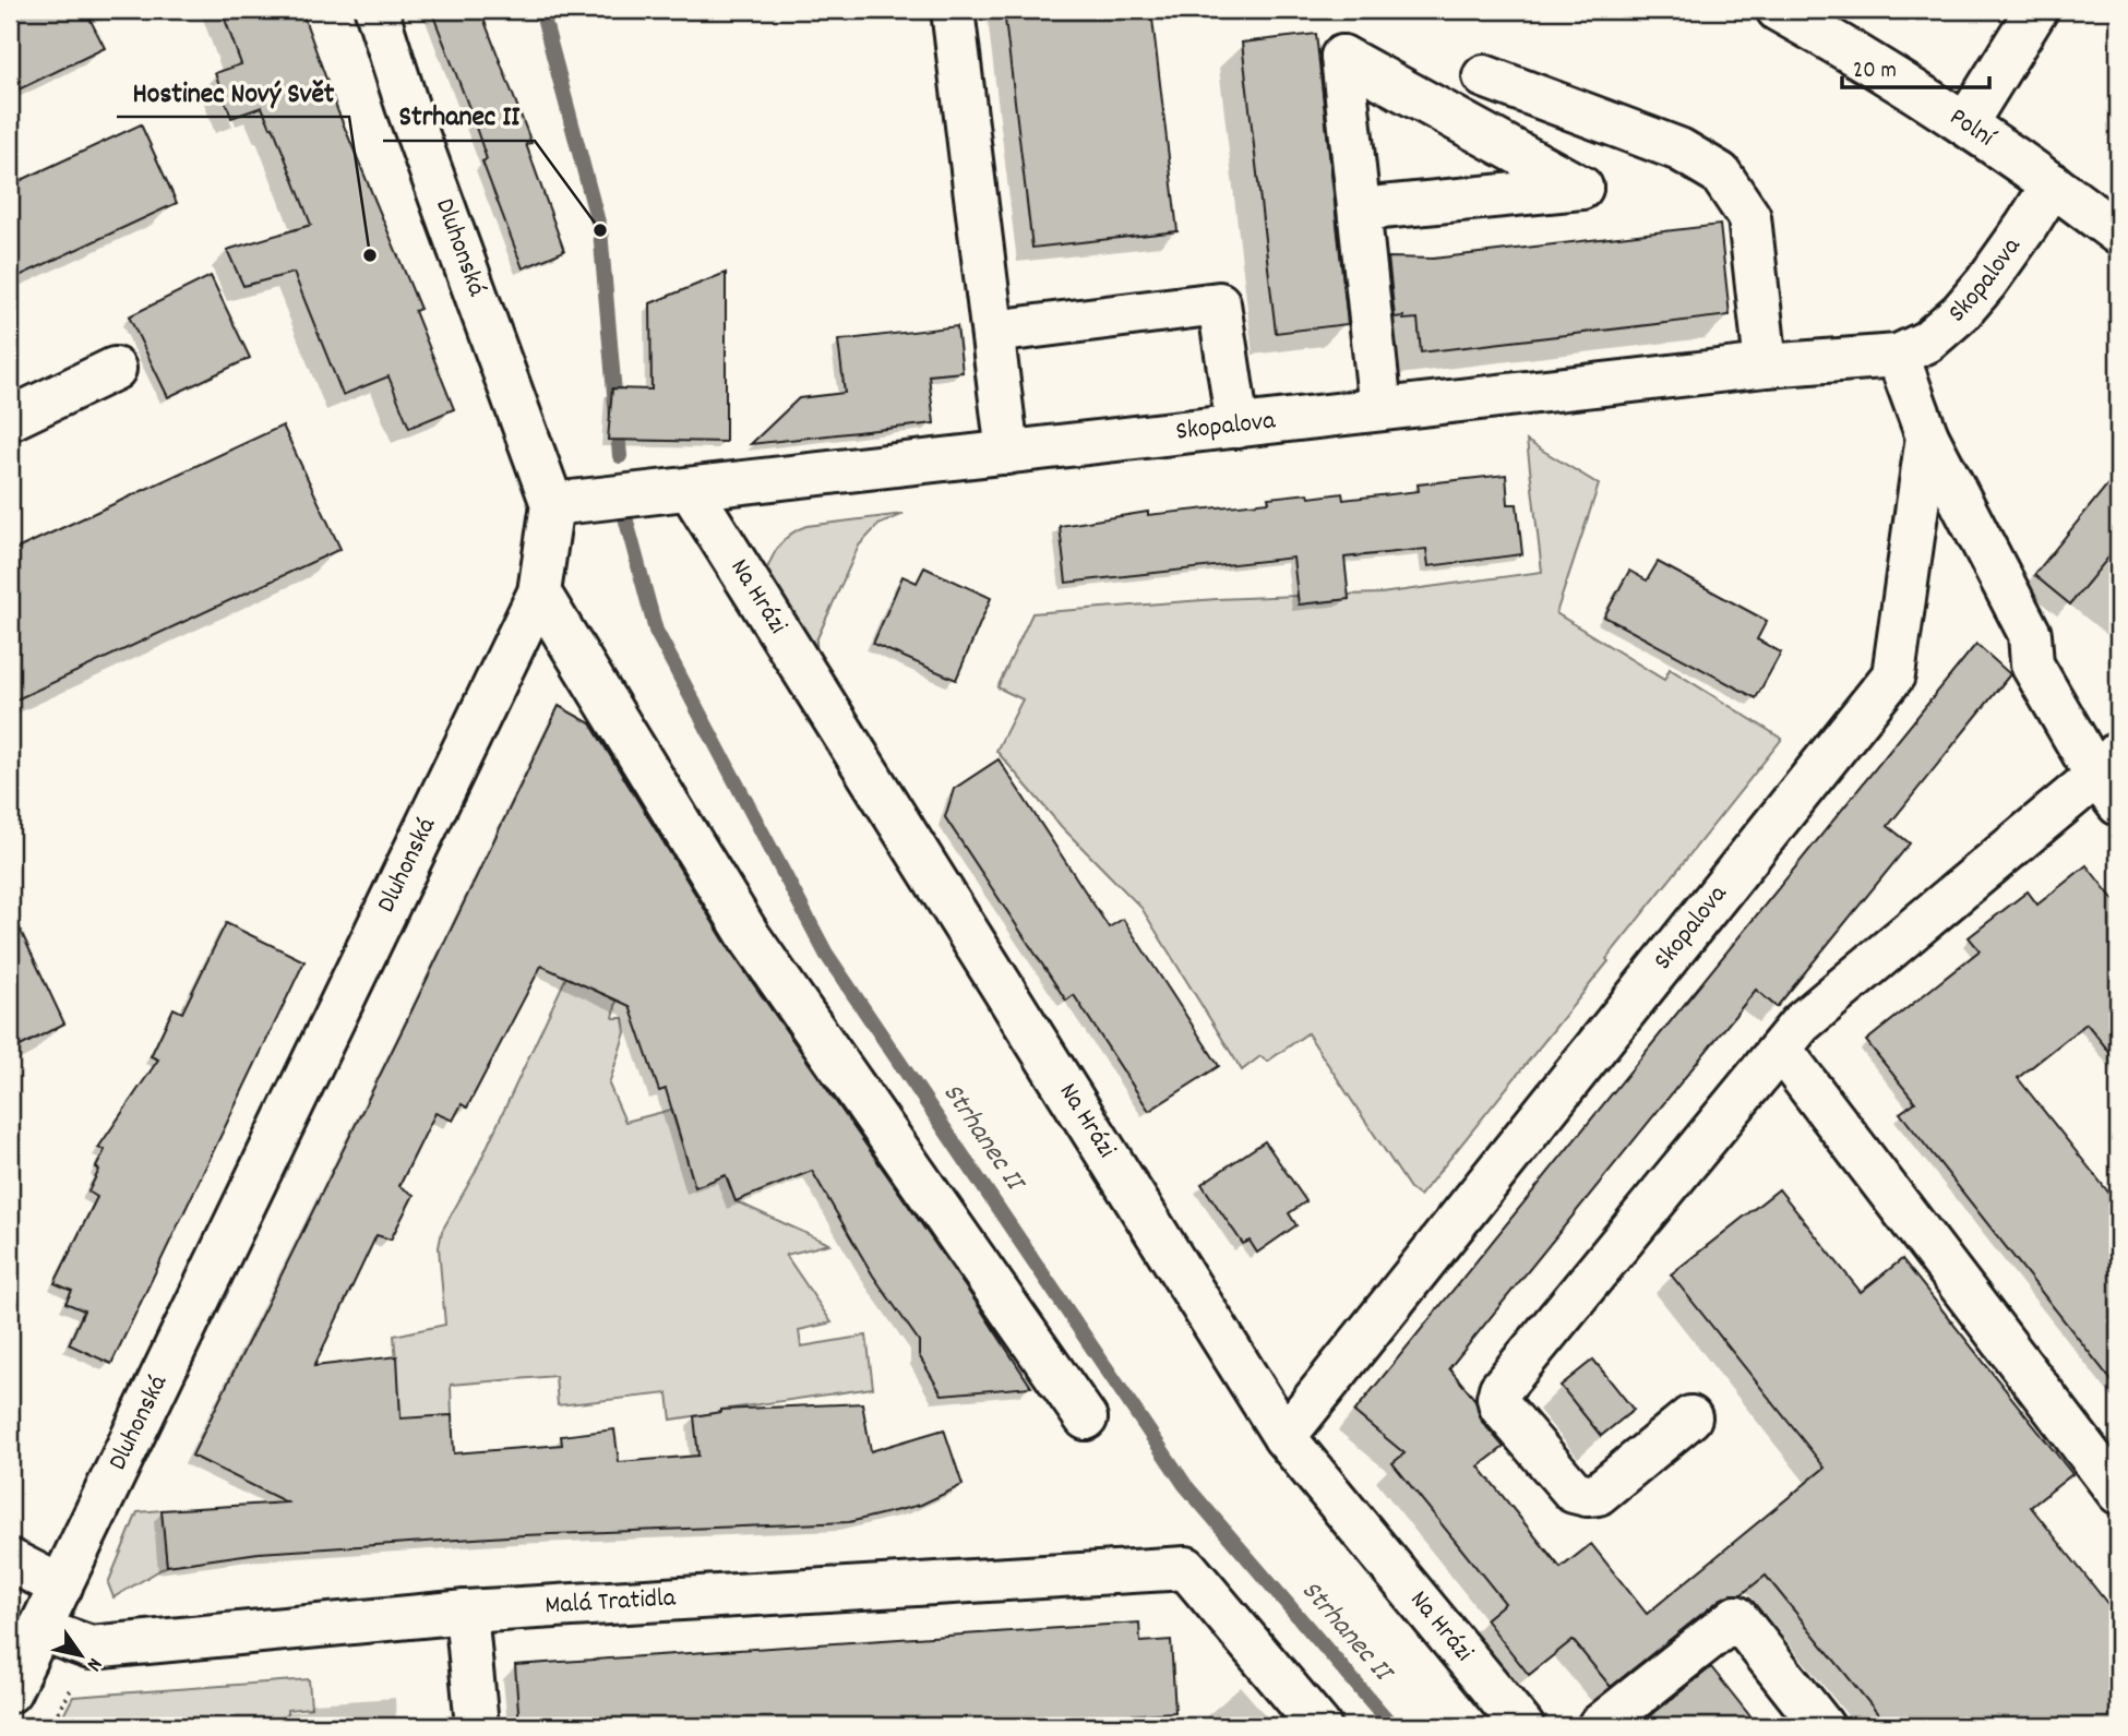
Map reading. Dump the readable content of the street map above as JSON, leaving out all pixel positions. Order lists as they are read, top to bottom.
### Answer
{
  "streets": {
    "street": [
      "Polní",
      "Dluhonská",
      "Skopalova",
      "Na Hrázi",
      "Malá Tratidla"
    ]
  },
  "crossings": [
    ["Polní", "Skopalova"],
    ["Dluhonská", "Skopalova"],
    ["Dluhonská", "Malá Tratidla"],
    ["Skopalova", "Na Hrázi"]
  ],
  "water": ["Strhanec II"],
  "places": ["Strhanec II", "Hostinec Nový Svět"],
  "scale_bar": "20 m",
  "north": "bottom right"
}
